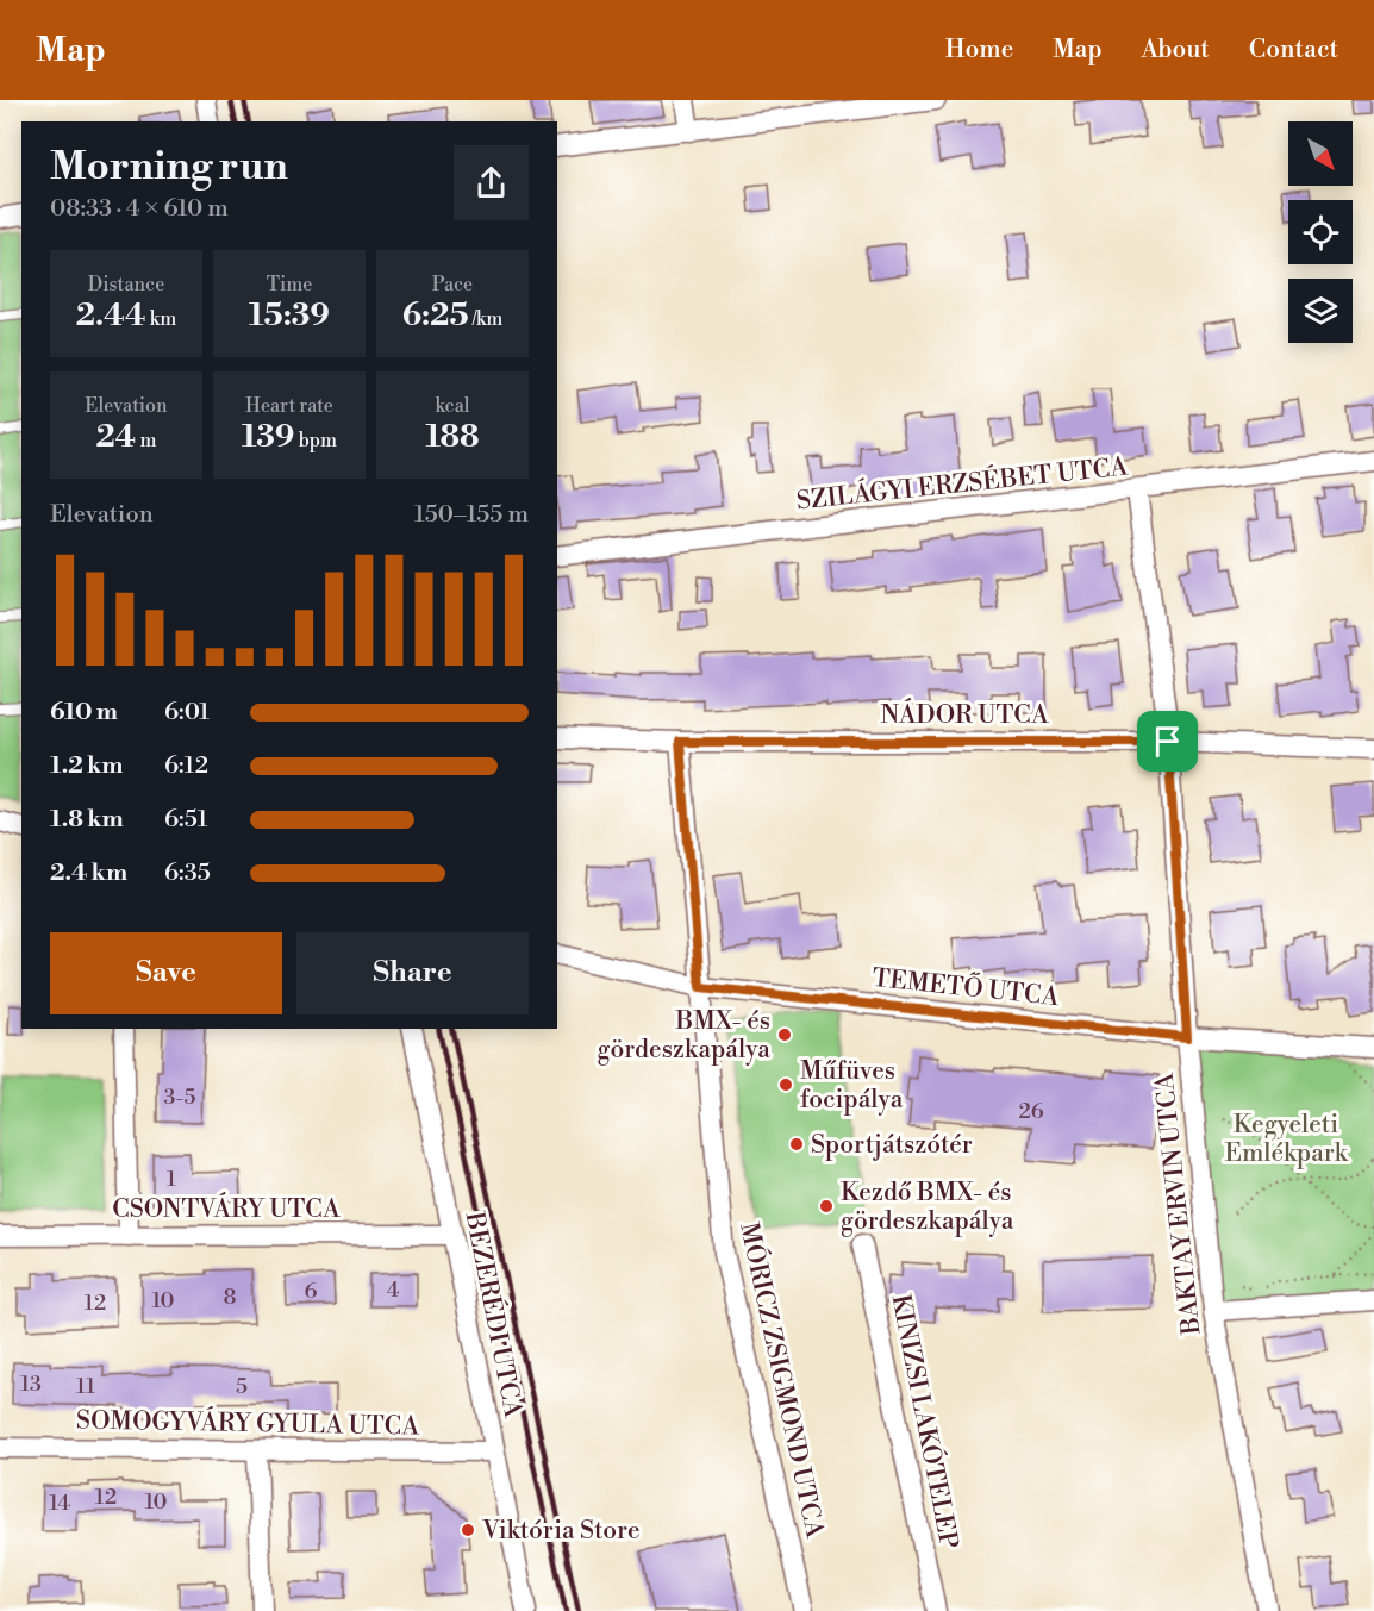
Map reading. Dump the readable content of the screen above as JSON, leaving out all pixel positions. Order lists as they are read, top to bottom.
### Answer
{
  "streets": {
    "street": [
      "SZILÁGYI ERZSÉBET UTCA",
      "NÁDOR UTCA",
      "TEMETŐ UTCA",
      "BAKTAY ERVIN UTCA",
      "CSONTVÁRY UTCA",
      "BEZERÉDI UTCA",
      "MÓRICZ ZSIGMOND UTCA",
      "KINIZSI LAKÓTELEP",
      "SOMOGYVÁRY GYULA UTCA"
    ]
  },
  "crossings": [
    ["SZILÁGYI ERZSÉBET UTCA", "BAKTAY ERVIN UTCA"],
    ["NÁDOR UTCA", "BAKTAY ERVIN UTCA"],
    ["NÁDOR UTCA", "MÓRICZ ZSIGMOND UTCA"],
    ["TEMETŐ UTCA", "BAKTAY ERVIN UTCA"],
    ["TEMETŐ UTCA", "MÓRICZ ZSIGMOND UTCA"],
    ["CSONTVÁRY UTCA", "BEZERÉDI UTCA"],
    ["BEZERÉDI UTCA", "SOMOGYVÁRY GYULA UTCA"]
  ],
  "parks": ["Kegyeleti Emlékpark"],
  "places": [
    "BMX- és gördeszkapálya",
    "Műfüves focipálya",
    "Sportjátszótér",
    "Kezdő BMX- és gördeszkapálya",
    "Viktória Store"
  ],
  "house_numbers": [
    "3-5",
    "26",
    "1",
    "4",
    "6",
    "8",
    "10",
    "12",
    "13",
    "11",
    "5",
    "12",
    "10",
    "14"
  ],
  "north": "bottom right",
  "page": {
    "header": "Map",
    "nav": [
      "Home",
      "Map",
      "About",
      "Contact"
    ],
    "heading": ["Morning run", "08:33 · 4 × 610 m"],
    "stats": [
      ["Distance", "2.44 km"],
      ["Time", "15:39"],
      ["Pace", "6:25 /km"],
      ["Elevation", "24 m"],
      ["Heart rate", "139 bpm"],
      ["kcal", "188"]
    ],
    "chart": ["Elevation", "150–155 m"],
    "list": [
      {
        "name": "610 m",
        "note": "6:01"
      },
      {
        "name": "1.2 km",
        "note": "6:12"
      },
      {
        "name": "1.8 km",
        "note": "6:51"
      },
      {
        "name": "2.4 km",
        "note": "6:35"
      }
    ],
    "buttons": ["Save", "Share"]
  }
}
